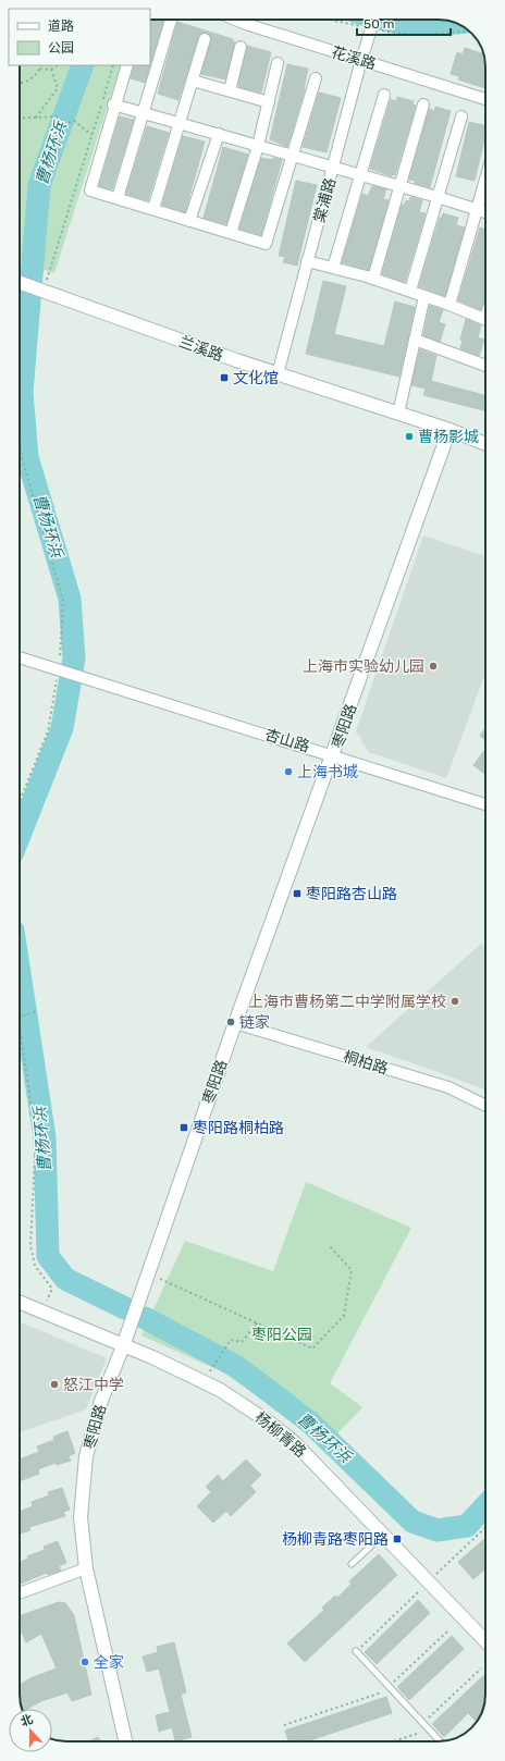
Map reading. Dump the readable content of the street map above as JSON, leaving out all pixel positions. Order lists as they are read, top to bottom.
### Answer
{
  "streets": {
    "street": [
      "花溪路",
      "棠浦路",
      "兰溪路",
      "枣阳路",
      "杏山路",
      "桐柏路",
      "杨柳青路"
    ]
  },
  "crossings": [
    ["花溪路", "棠浦路"],
    ["棠浦路", "兰溪路"],
    ["兰溪路", "枣阳路"],
    ["枣阳路", "杏山路"],
    ["枣阳路", "桐柏路"],
    ["枣阳路", "杨柳青路"]
  ],
  "water": ["曹杨环浜"],
  "parks": ["枣阳公园"],
  "places": {
    "transit": [
      "文化馆",
      "枣阳路杏山路",
      "枣阳路桐柏路",
      "杨柳青路枣阳路"
    ],
    "other": [
      "曹杨影城",
      "上海市实验幼儿园",
      "上海书城",
      "上海市曹杨第二中学附属学校",
      "链家",
      "怒江中学",
      "全家"
    ]
  },
  "legend": ["道路", "公园"],
  "scale_bar": "50 m",
  "north": "top"
}
